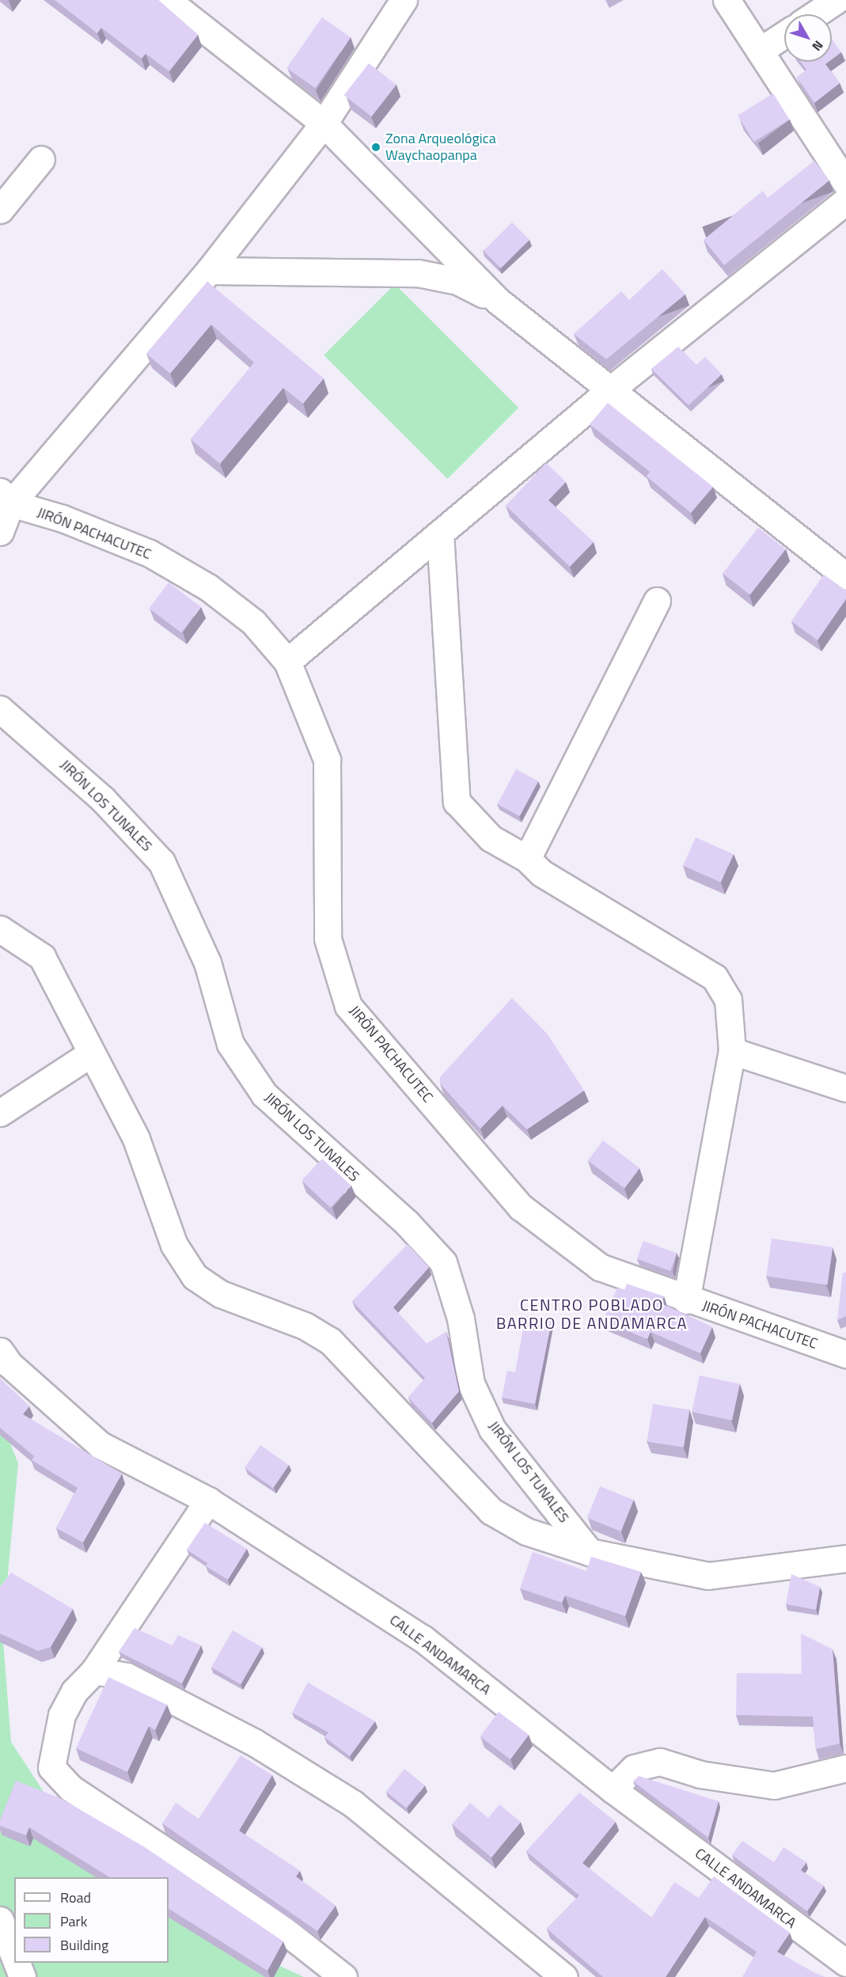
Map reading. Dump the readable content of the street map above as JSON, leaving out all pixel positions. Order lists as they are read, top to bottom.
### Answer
{
  "streets": {
    "street": ["JIRÓN PACHACUTEC", "JIRÓN LOS TUNALES", "CALLE ANDAMARCA"]
  },
  "districts": ["CENTRO POBLADO BARRIO DE ANDAMARCA"],
  "places": ["Zona Arqueológica Waychaopanpa"],
  "legend": ["Road", "Park", "Building"],
  "north": "bottom right"
}
